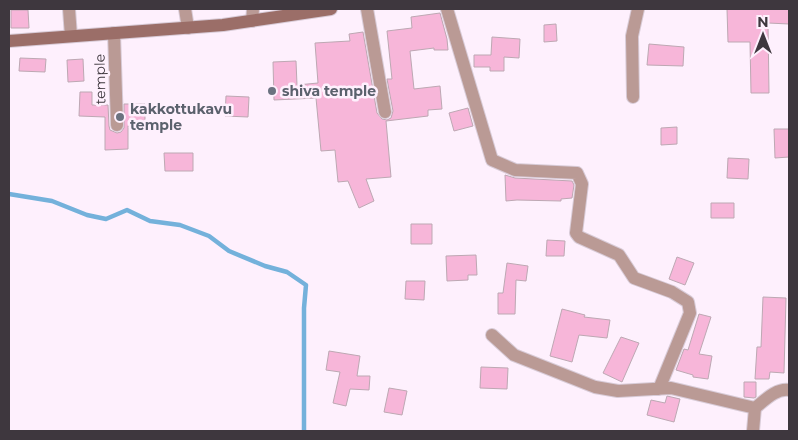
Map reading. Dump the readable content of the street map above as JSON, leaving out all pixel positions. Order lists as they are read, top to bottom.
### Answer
{
  "streets": {
    "street": ["temple"]
  },
  "places": ["shiva temple", "kakkottukavu temple"],
  "north": "top"
}
